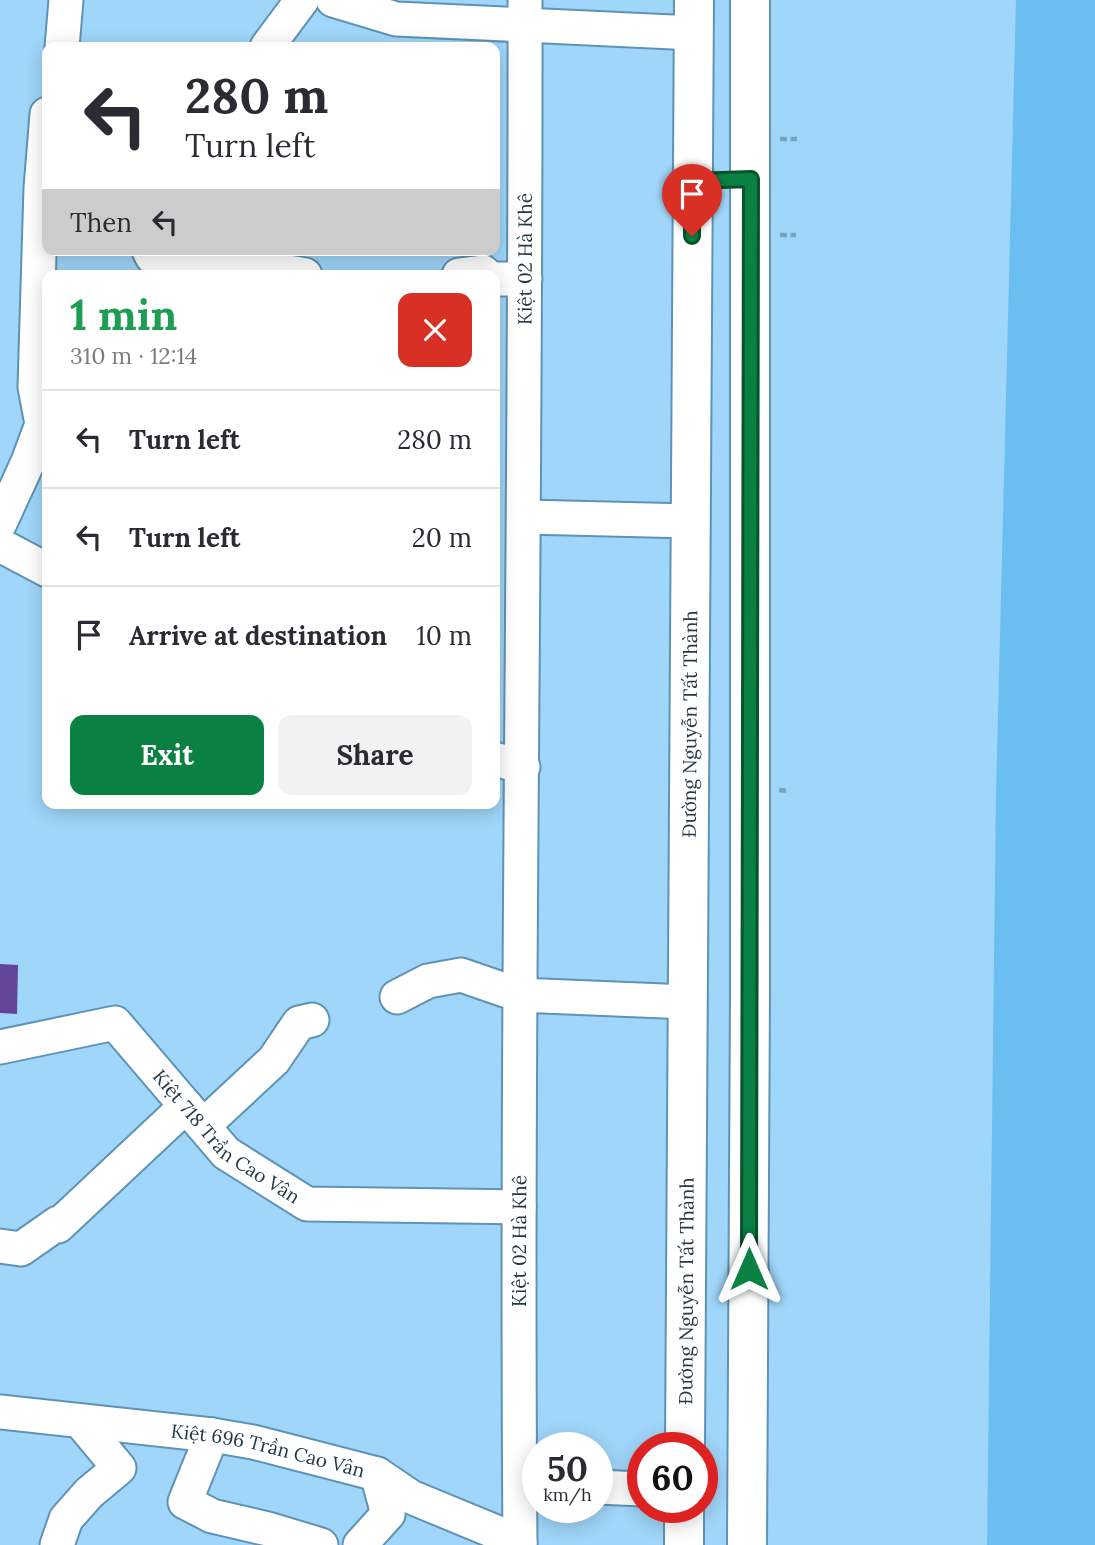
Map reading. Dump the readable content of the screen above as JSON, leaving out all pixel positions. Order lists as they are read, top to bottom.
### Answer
{
  "streets": {
    "main road": ["Đường Nguyễn Tất Thành"],
    "street": ["Kiệt 02 Hà Khê", "Kiệt 718 Trần Cao Vân", "Kiệt 696 Trần Cao Vân"]
  },
  "crossings": [
    ["Kiệt 02 Hà Khê", "Kiệt 718 Trần Cao Vân"],
    ["Kiệt 02 Hà Khê", "Kiệt 696 Trần Cao Vân"]
  ],
  "page": {
    "turn": ["280 m", "Turn left"],
    "then": "Then",
    "heading": ["1 min", "310 m · 12:14"],
    "list": [
      {
        "name": "Turn left",
        "value": "280 m"
      },
      {
        "name": "Turn left",
        "value": "20 m"
      },
      {
        "name": "Arrive at destination",
        "value": "10 m"
      }
    ],
    "buttons": ["Exit", "Share"],
    "speed": "50 km/h",
    "limit": "60"
  }
}
